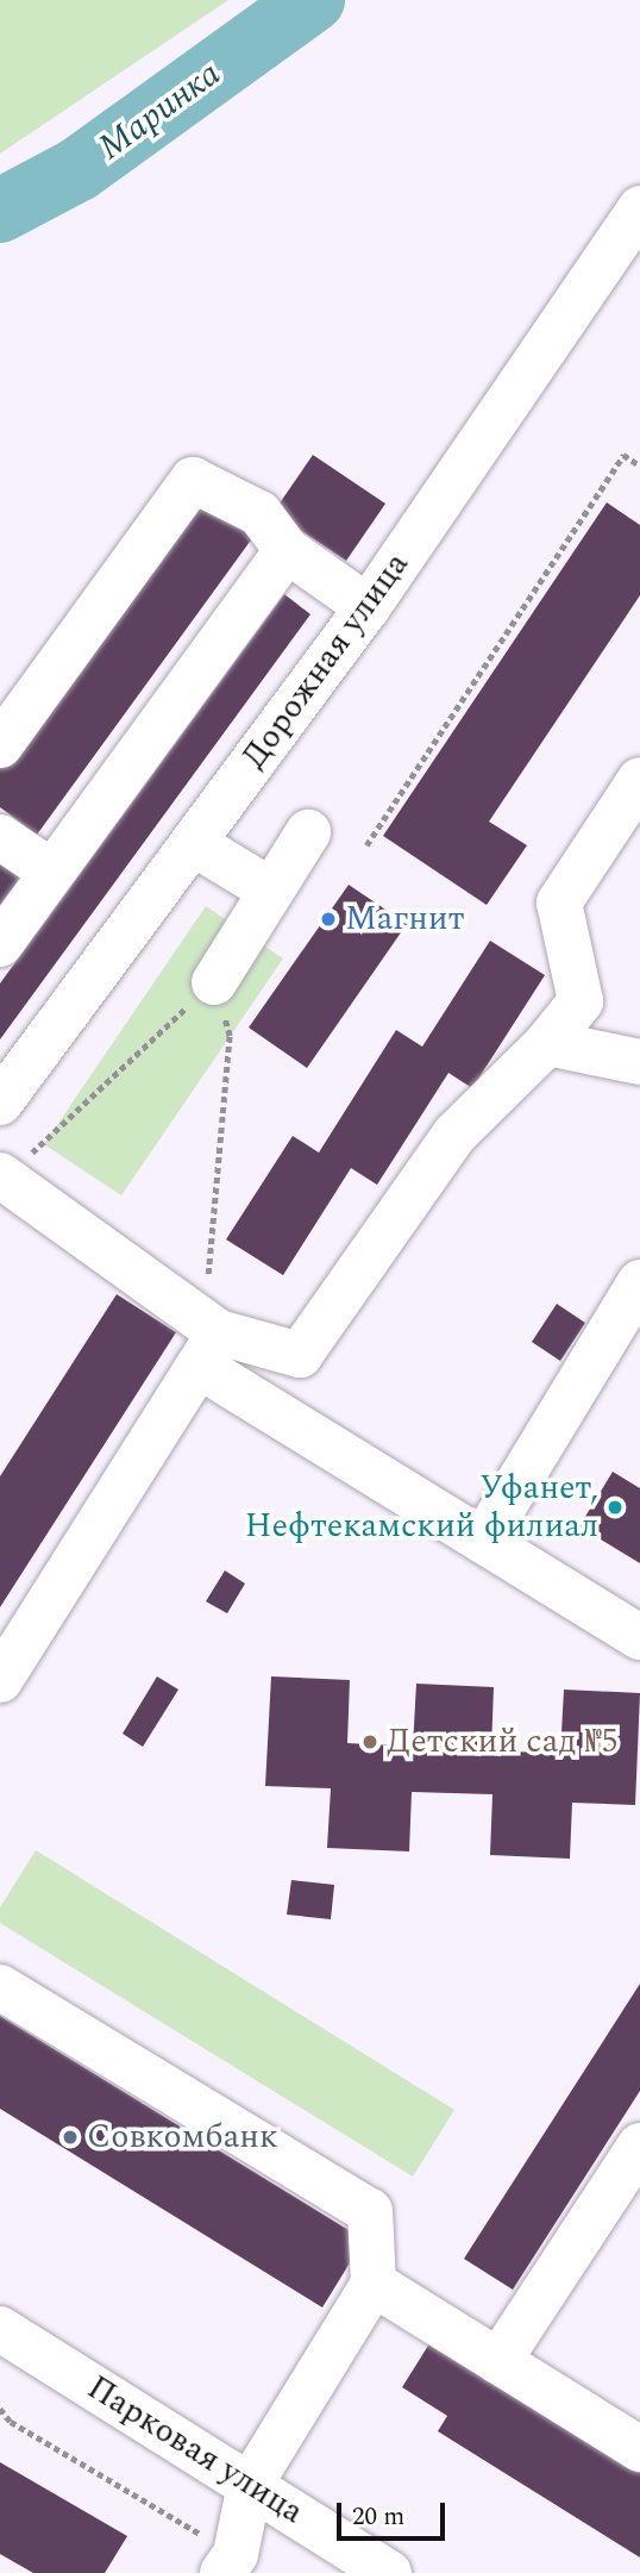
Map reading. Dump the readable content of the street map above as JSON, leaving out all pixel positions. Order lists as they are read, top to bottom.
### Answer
{
  "streets": {
    "main road": ["Дорожная улица", "Парковая улица"]
  },
  "water": ["Маринка"],
  "places": [
    "Магнит",
    "Уфанет, Нефтекамский филиал",
    "Детский сад №5",
    "Совкомбанк"
  ],
  "scale_bar": "20 m"
}
